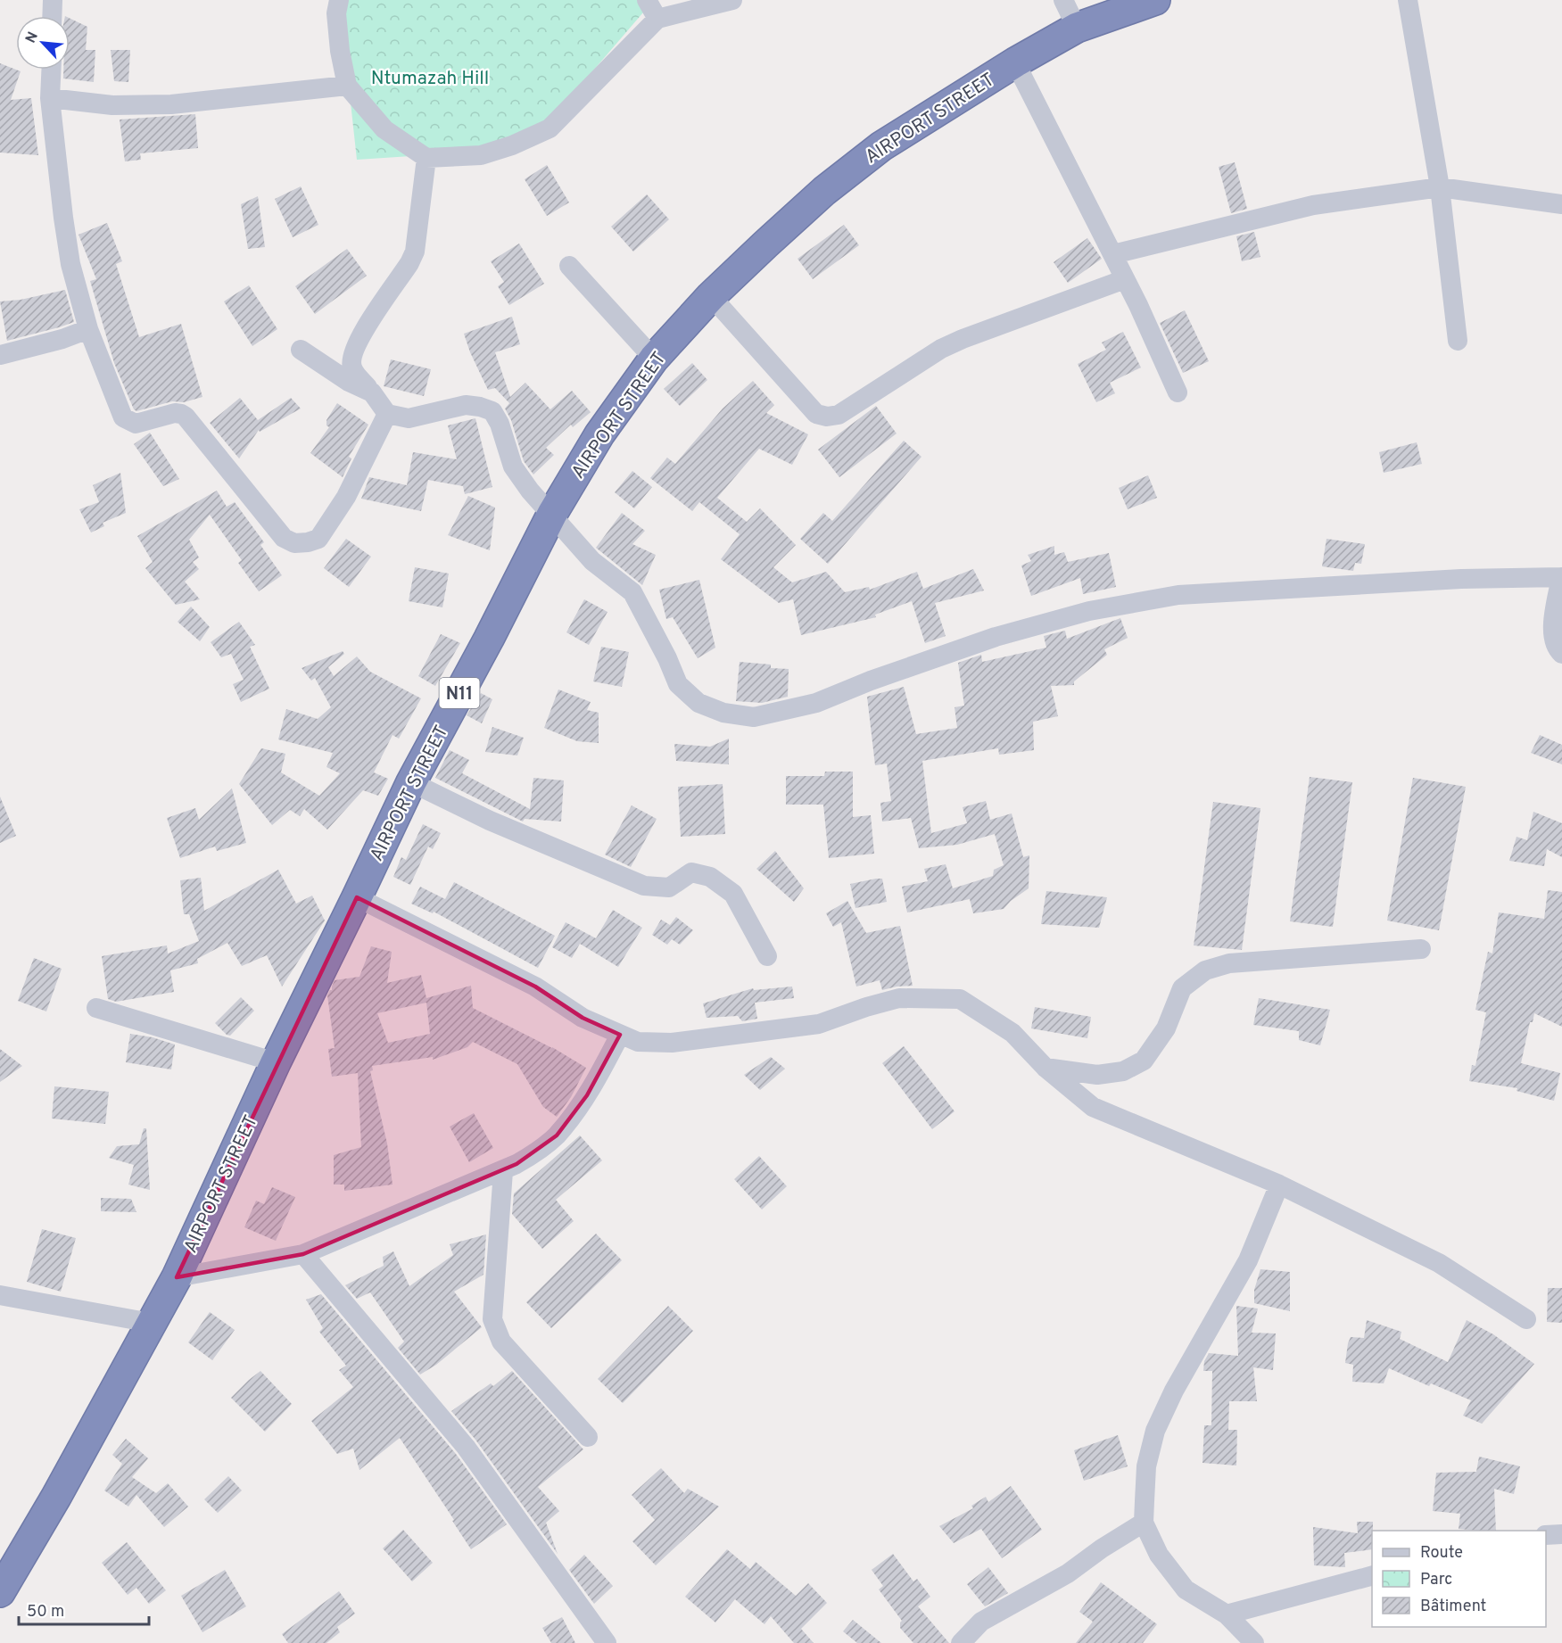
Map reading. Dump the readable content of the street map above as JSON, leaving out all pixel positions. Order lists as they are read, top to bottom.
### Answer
{
  "streets": {
    "highway": ["AIRPORT STREET", "N11"]
  },
  "parks": ["Ntumazah Hill"],
  "legend": ["Route", "Parc", "Bâtiment"],
  "scale_bar": "50 m",
  "north": "top left"
}
